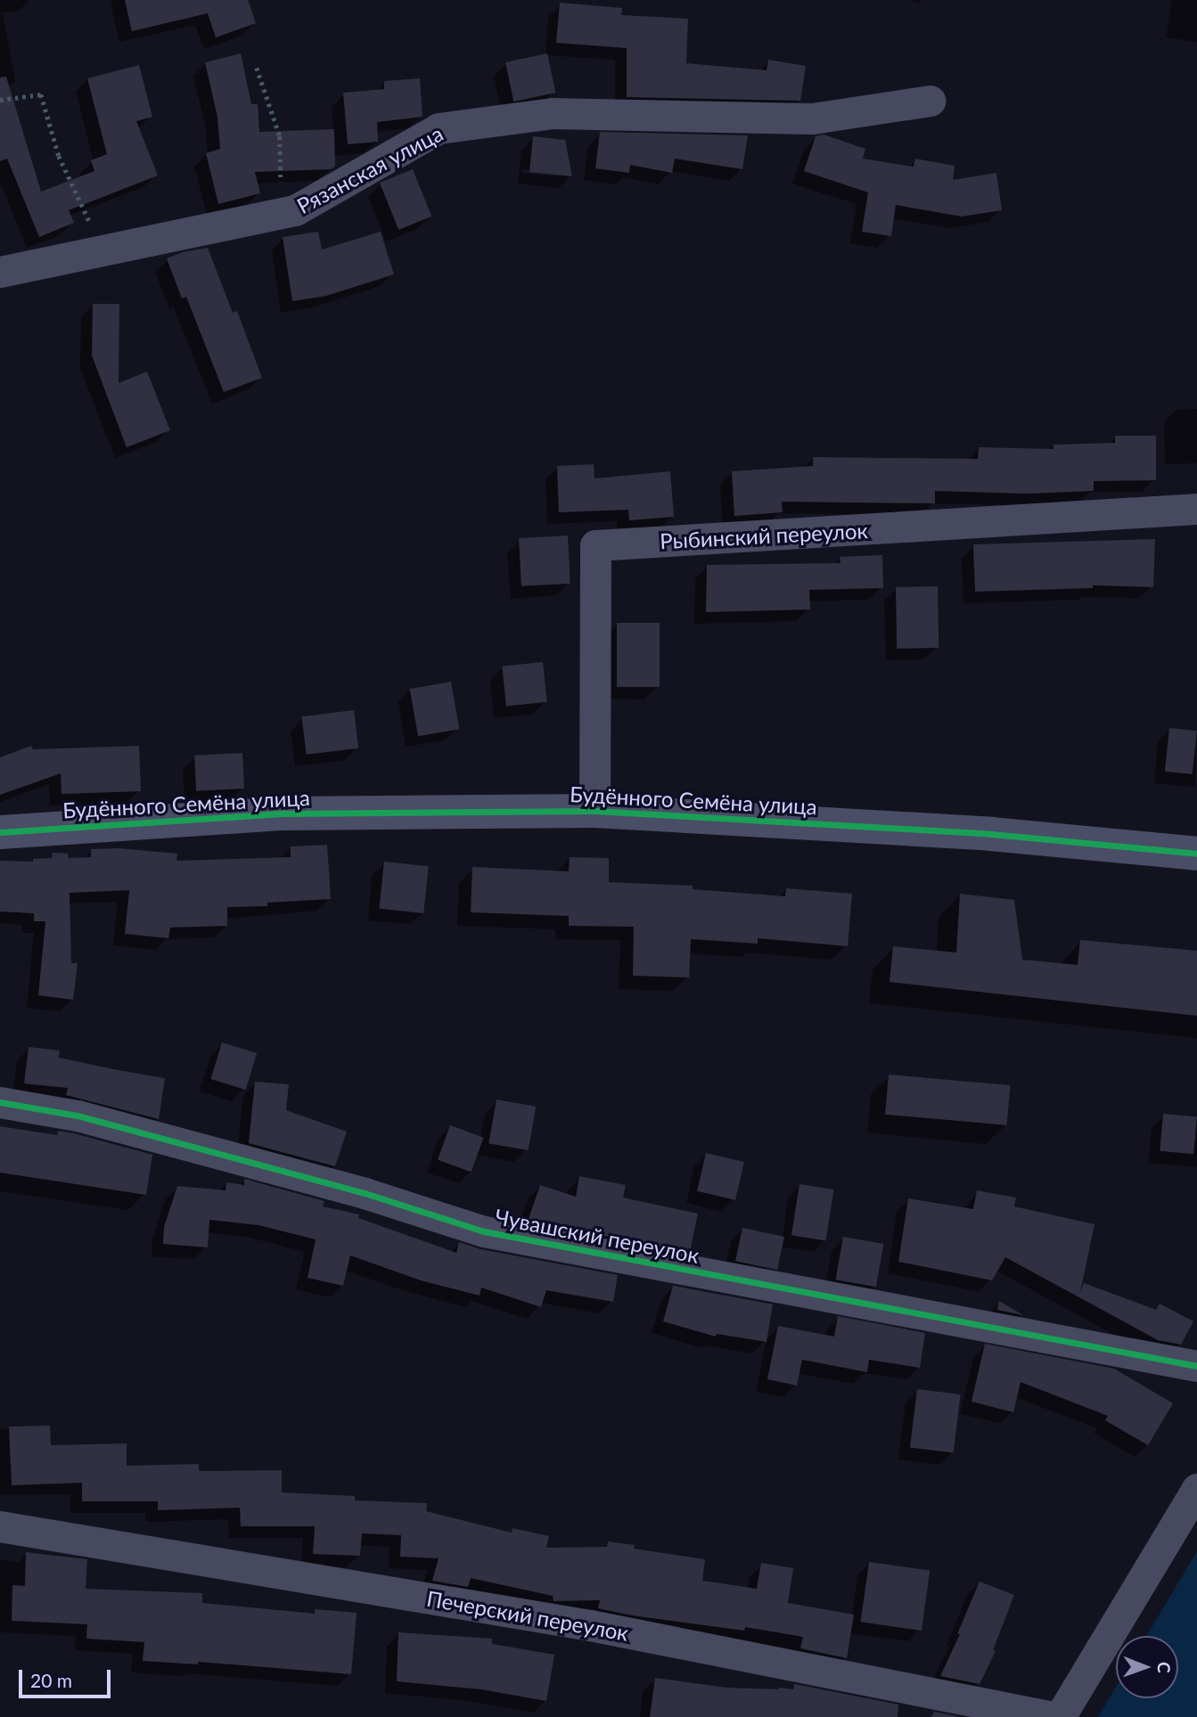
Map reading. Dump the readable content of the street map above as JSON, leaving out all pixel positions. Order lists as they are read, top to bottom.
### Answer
{
  "streets": {
    "street": [
      "Рязанская улица",
      "Рыбинский переулок",
      "Будённого Семёна улица",
      "Чувашский переулок",
      "Печерский переулок"
    ]
  },
  "crossings": [
    ["Рыбинский переулок", "Будённого Семёна улица"]
  ],
  "scale_bar": "20 m",
  "north": "right"
}
